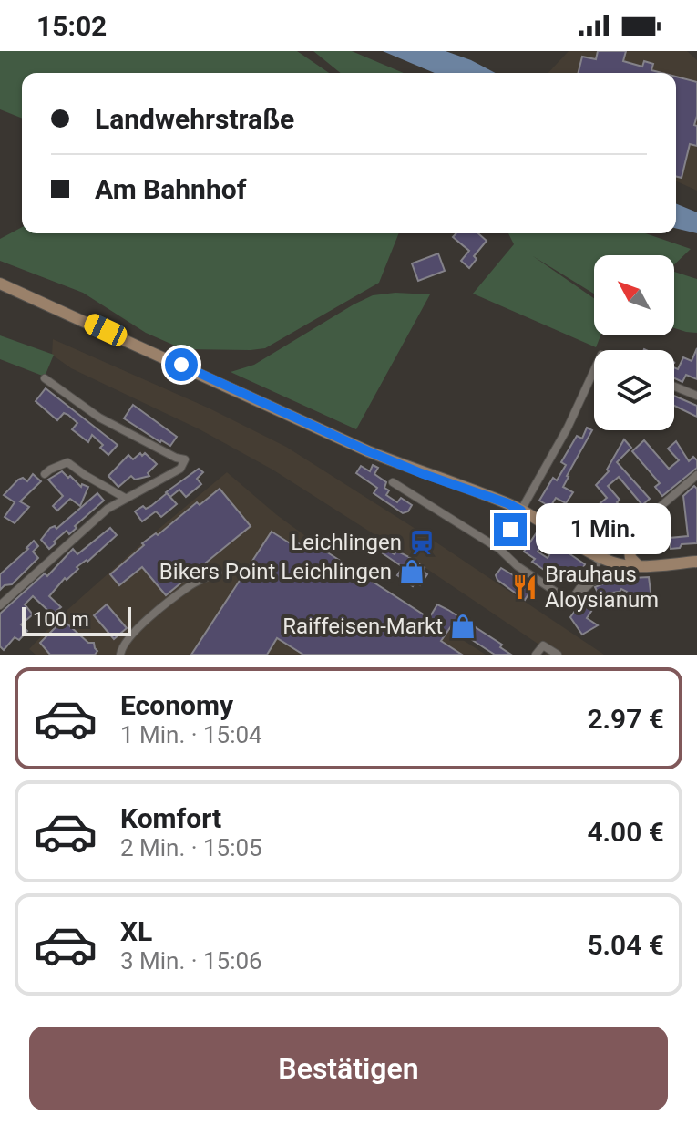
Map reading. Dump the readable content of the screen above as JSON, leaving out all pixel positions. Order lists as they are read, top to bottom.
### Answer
{
  "places": {
    "station": ["Leichlingen"],
    "shop": ["Bikers Point Leichlingen", "Raiffeisen-Markt"],
    "restaurant": ["Brauhaus Aloysianum"]
  },
  "scale_bar": "100 m",
  "north": "top left",
  "page": {
    "status": "15:02",
    "banner": ["Landwehrstraße", "Am Bahnhof"],
    "bubble": "1 Min.",
    "scale": "100 m",
    "list": [
      {
        "name": "Economy",
        "note": "1 Min. · 15:04",
        "value": "2.97 €"
      },
      {
        "name": "Komfort",
        "note": "2 Min. · 15:05",
        "value": "4.00 €"
      },
      {
        "name": "XL",
        "note": "3 Min. · 15:06",
        "value": "5.04 €"
      }
    ],
    "buttons": "Bestätigen"
  }
}
